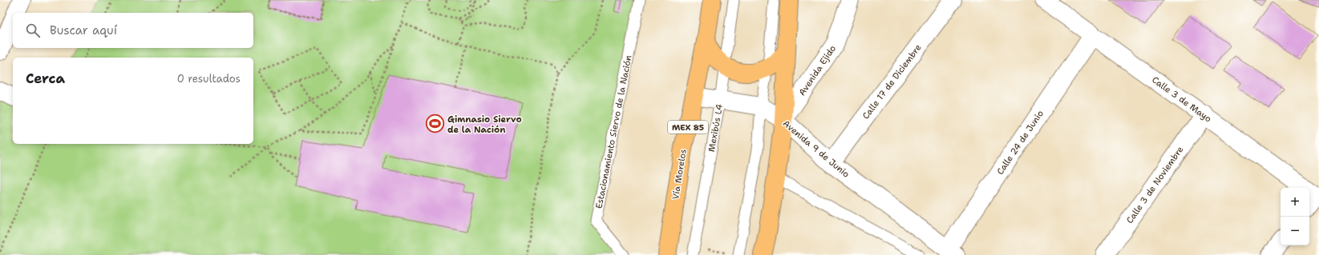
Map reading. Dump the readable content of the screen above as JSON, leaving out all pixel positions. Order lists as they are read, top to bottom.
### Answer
{
  "streets": {
    "main road": ["MEX 85", "Vía Morelos"],
    "street": [
      "Avenida Ejido",
      "Calle 17 de Diciembre",
      "Calle 3 de Mayo",
      "Calle 24 de Junio",
      "Avenida 9 de Junio",
      "Calle 3 de Noviembre"
    ],
    "lane": ["Mexibús L4", "Estacionamiento Siervo de la Nación"]
  },
  "crossings": [
    ["Avenida Ejido", "Avenida 9 de Junio"],
    ["Calle 17 de Diciembre", "Avenida 9 de Junio"],
    ["Calle 3 de Mayo", "Calle 24 de Junio"],
    ["Calle 3 de Mayo", "Calle 3 de Noviembre"],
    ["Mexibús L4", "Avenida 9 de Junio"],
    ["Calle 24 de Junio", "Avenida 9 de Junio"],
    ["Avenida 9 de Junio", "Vía Morelos"]
  ],
  "places": {
    "sports": ["Gimnasio Siervo de la Nación"]
  },
  "page": {
    "search": "Buscar aquí",
    "heading": ["Cerca", "0 resultados"],
    "map_buttons": ["+", "−"]
  }
}
